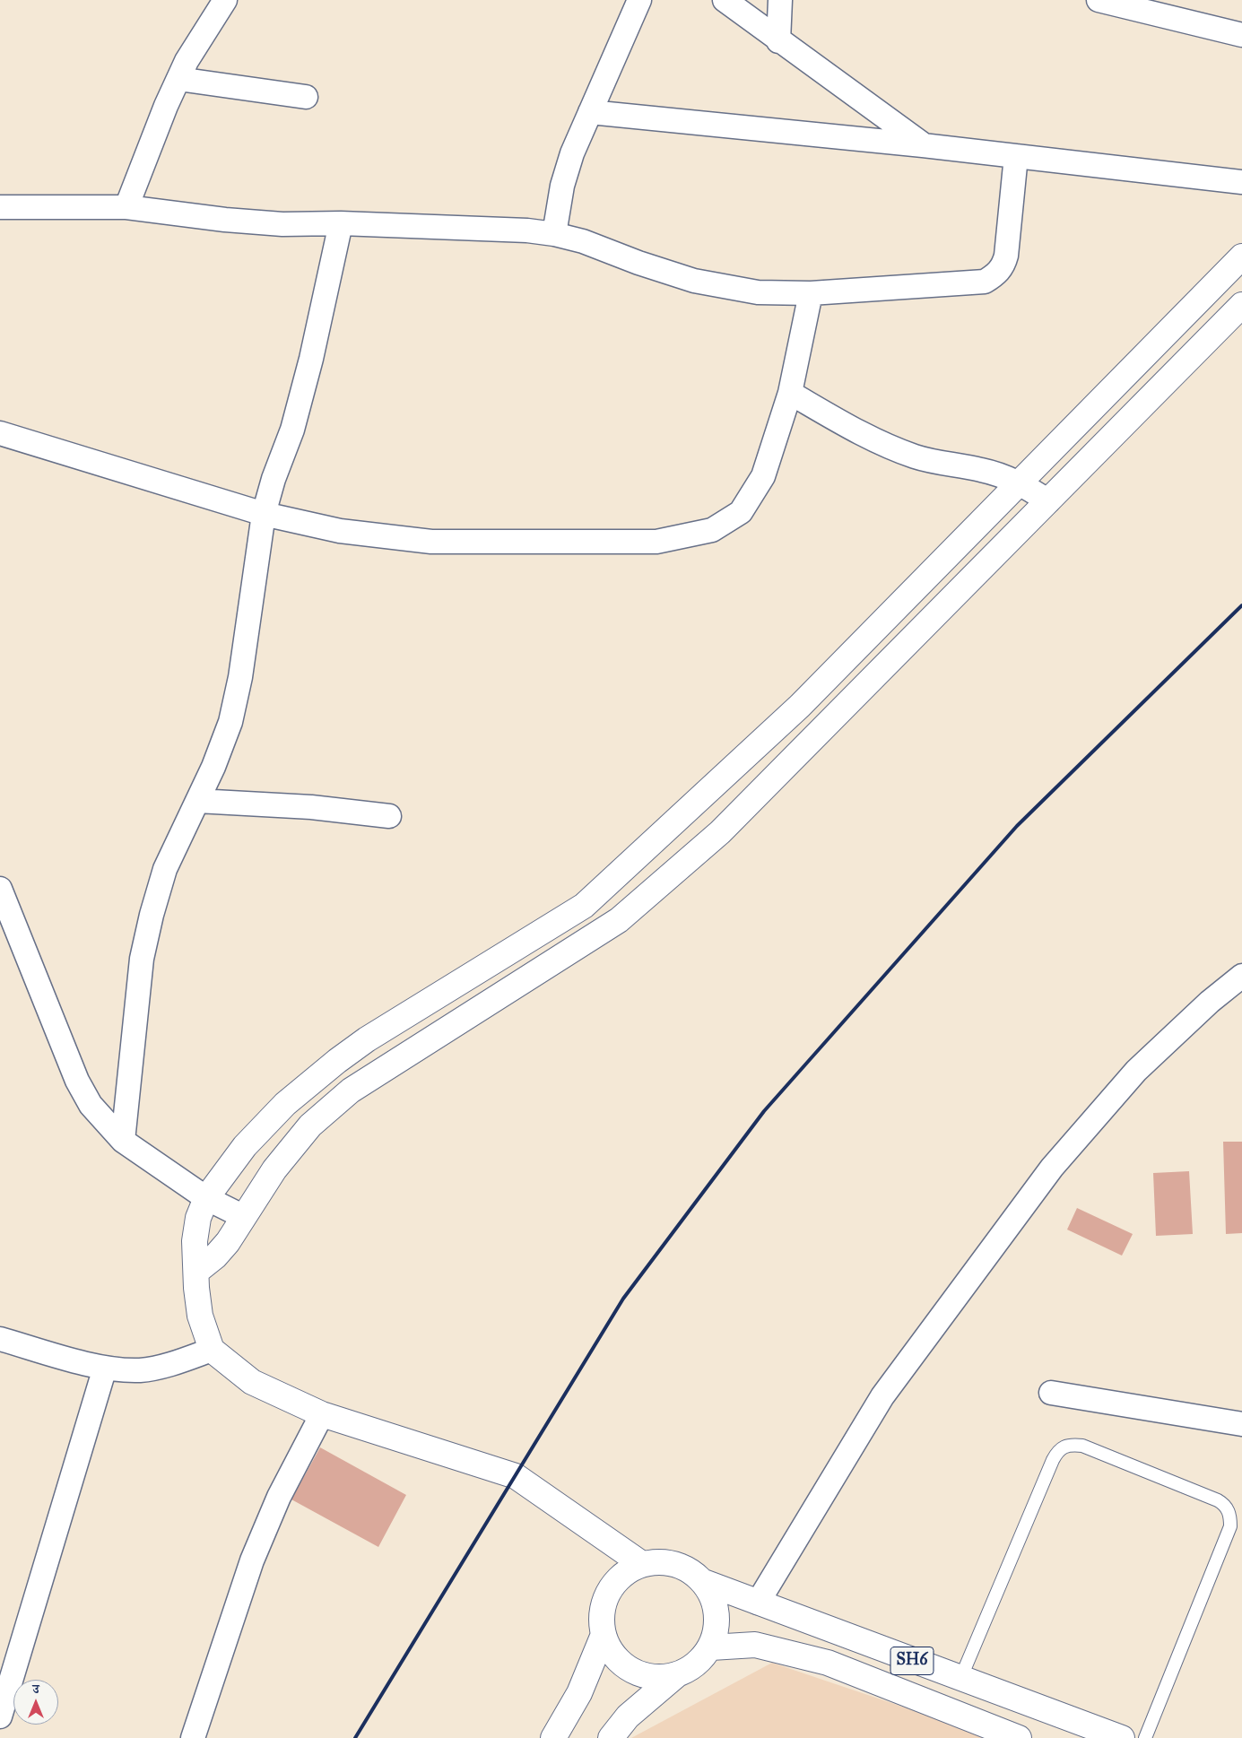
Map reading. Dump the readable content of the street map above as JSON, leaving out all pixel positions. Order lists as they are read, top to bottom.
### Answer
{
  "streets": {
    "street": ["SH6"]
  },
  "north": "top"
}
